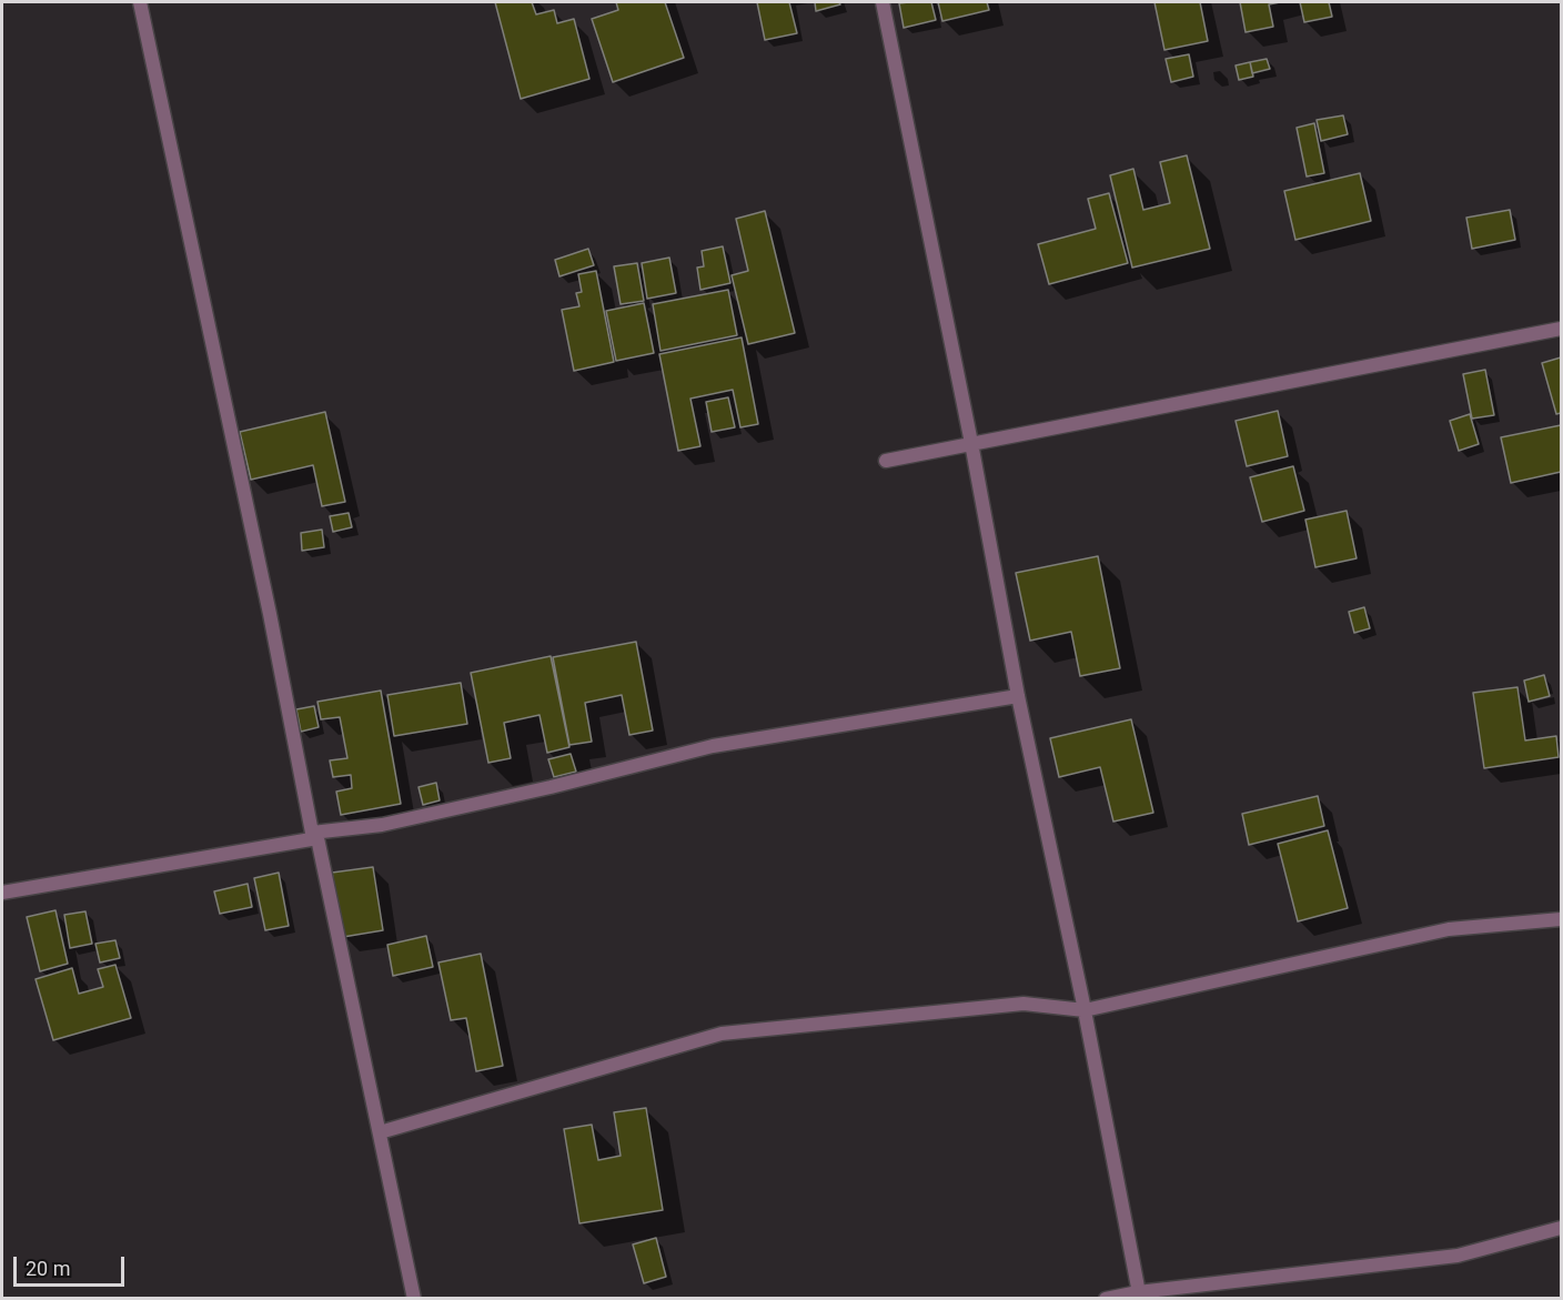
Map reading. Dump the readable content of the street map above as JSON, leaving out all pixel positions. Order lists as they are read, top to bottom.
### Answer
{
  "scale_bar": "20 m"
}
